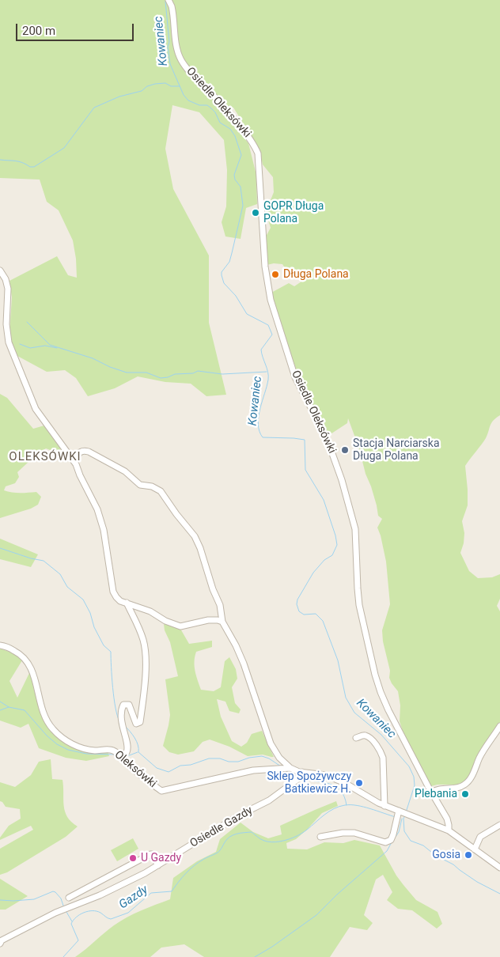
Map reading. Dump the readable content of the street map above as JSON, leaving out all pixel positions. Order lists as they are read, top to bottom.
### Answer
{
  "streets": {
    "street": ["Osiedle Oleksówki", "Oleksówki", "Osiedle Gazdy"]
  },
  "crossings": [
    ["Oleksówki", "Osiedle Gazdy"]
  ],
  "districts": ["OLEKSÓWKI"],
  "water": ["Kowaniec", "Gazdy"],
  "places": [
    "GOPR Długa Polana",
    "Długa Polana",
    "Stacja Narciarska Długa Polana",
    "Sklep Spożywczy Batkiewicz H.",
    "Plebania",
    "Gosia",
    "U Gazdy"
  ],
  "scale_bar": "200 m"
}
